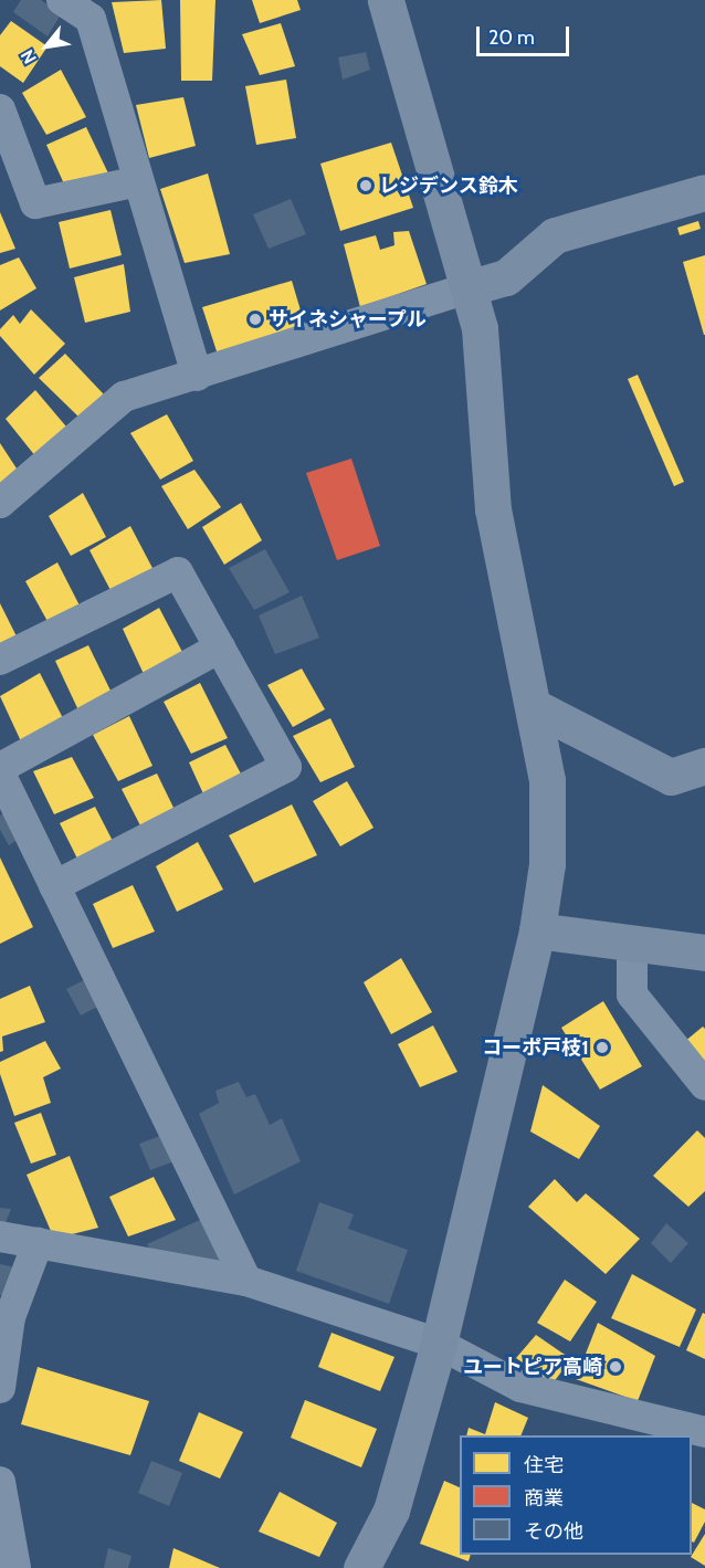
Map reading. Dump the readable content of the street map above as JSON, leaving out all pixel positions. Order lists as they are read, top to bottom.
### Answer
{
  "places": [
    "レジデンス鈴木",
    "サイネシャープル",
    "コーポ戸枝1",
    "ユートピア高崎"
  ],
  "legend": ["住宅", "商業", "その他"],
  "scale_bar": "20 m",
  "north": "bottom left"
}
